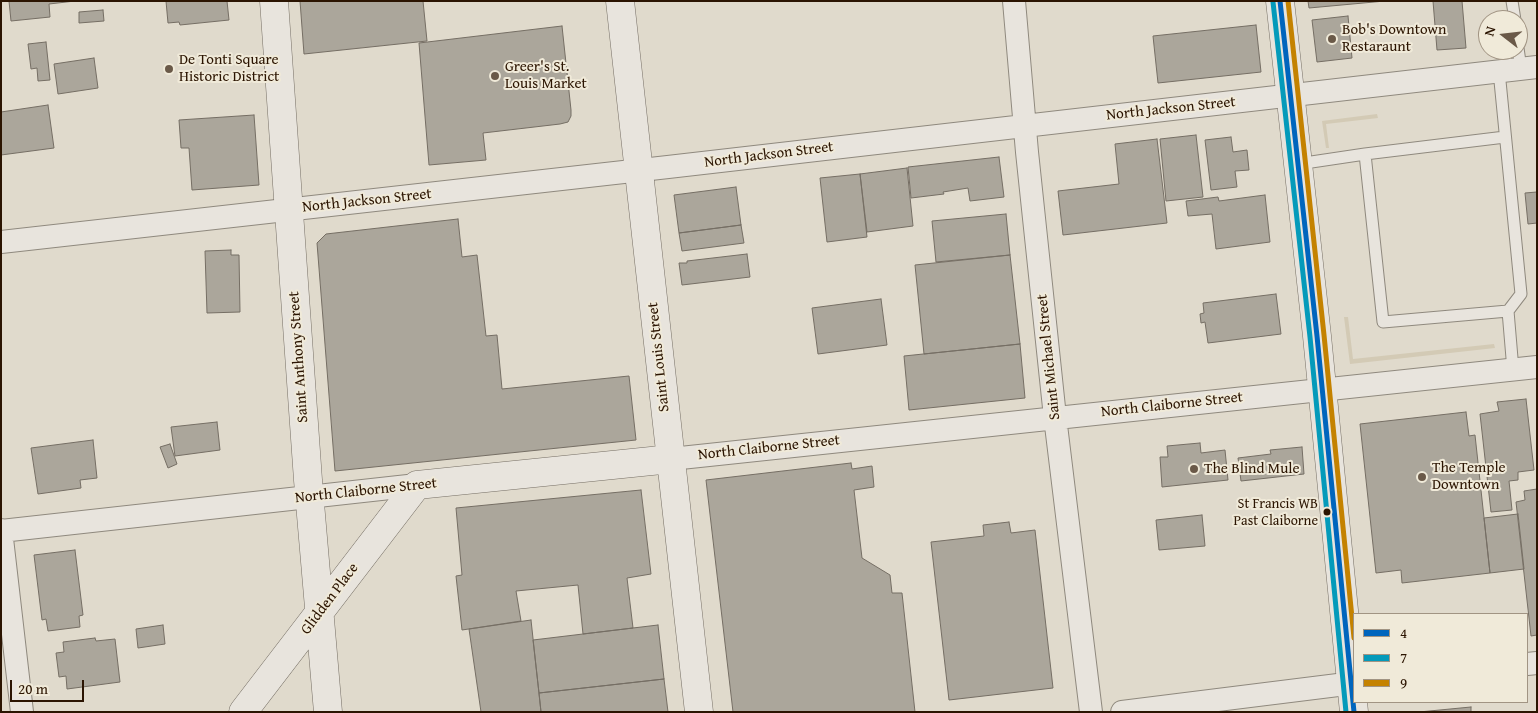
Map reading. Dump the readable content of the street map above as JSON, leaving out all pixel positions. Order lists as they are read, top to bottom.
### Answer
{
  "streets": {
    "street": [
      "North Jackson Street",
      "Saint Anthony Street",
      "Saint Louis Street",
      "Saint Michael Street",
      "North Claiborne Street",
      "Glidden Place"
    ]
  },
  "crossings": [
    ["North Jackson Street", "Saint Anthony Street"],
    ["North Jackson Street", "Saint Louis Street"],
    ["North Jackson Street", "Saint Michael Street"],
    ["Saint Anthony Street", "North Claiborne Street"],
    ["Saint Anthony Street", "Glidden Place"],
    ["Saint Louis Street", "North Claiborne Street"],
    ["Saint Michael Street", "North Claiborne Street"],
    ["North Claiborne Street", "Glidden Place"]
  ],
  "places": [
    "Bob's Downtown Restaraunt",
    "De Tonti Square Historic District",
    "Greer's St. Louis Market",
    "The Blind Mule",
    "The Temple Downtown",
    "St Francis WB Past Claiborne"
  ],
  "lines": ["transit line 4", "transit line 9", "transit line 7"],
  "legend": ["4", "7", "9"],
  "scale_bar": "20 m",
  "north": "left"
}
